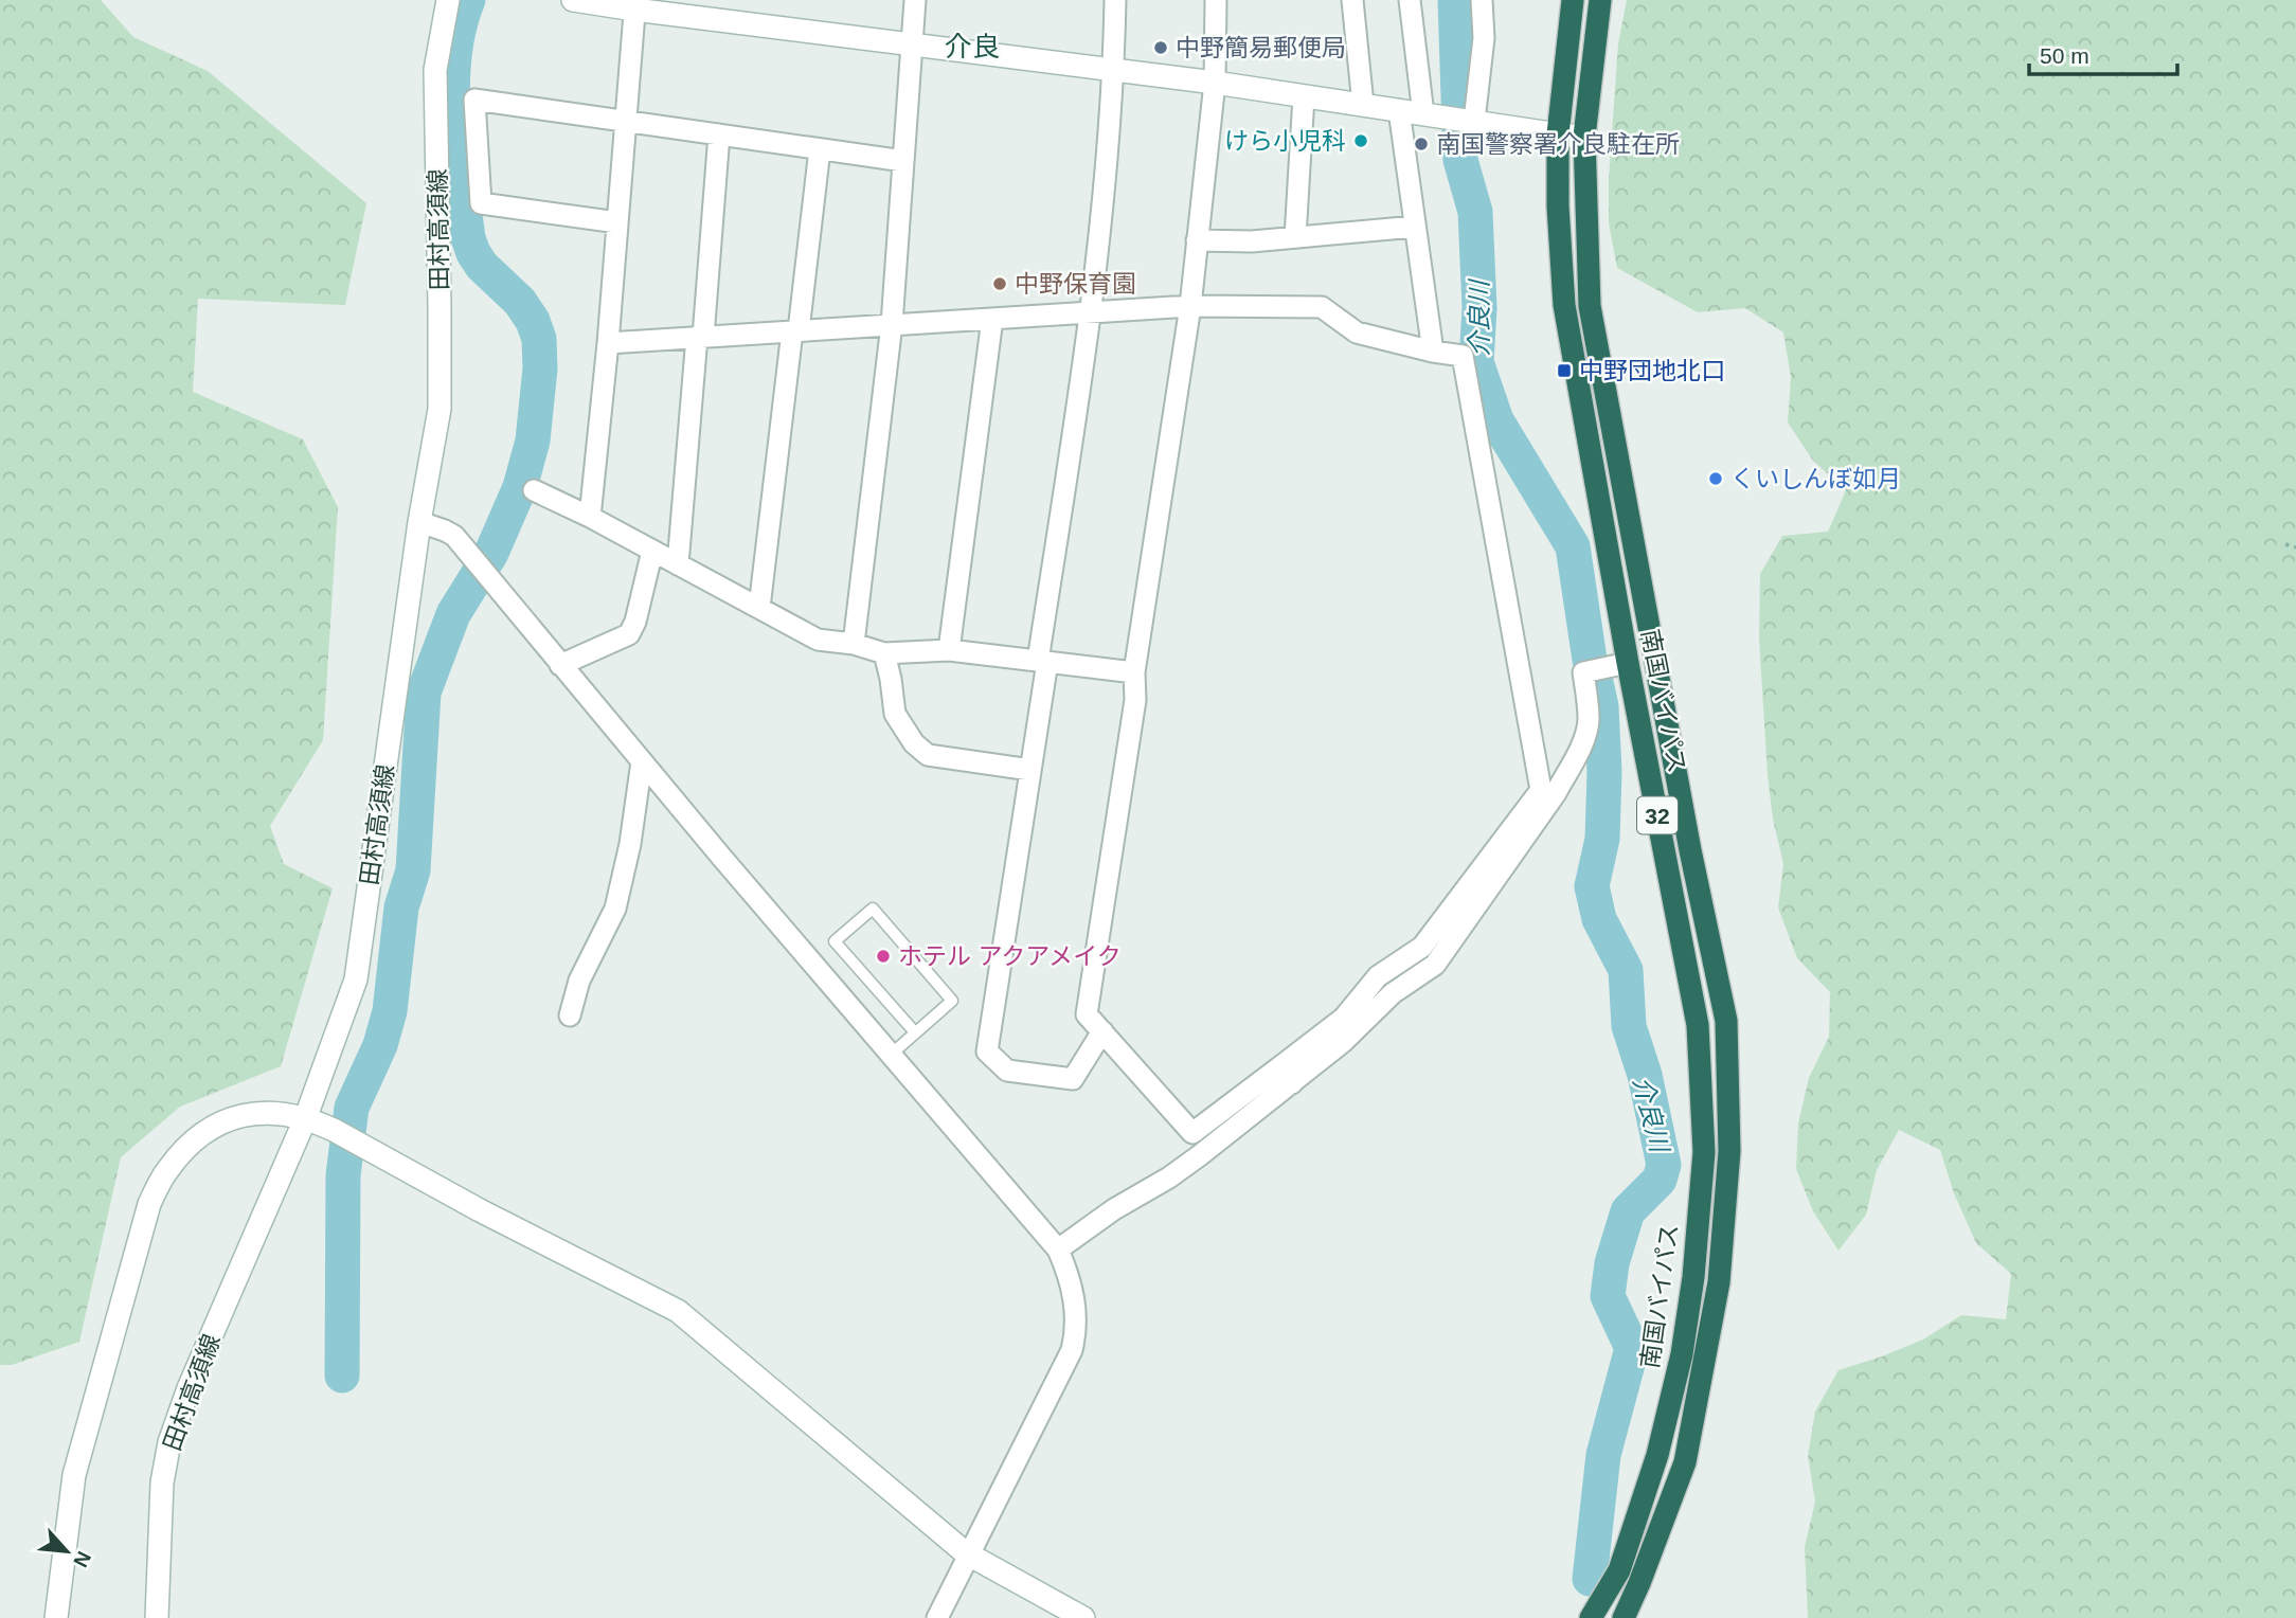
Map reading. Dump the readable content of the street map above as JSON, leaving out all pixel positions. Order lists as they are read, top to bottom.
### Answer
{
  "streets": {
    "highway": ["南国バイパス", "32"],
    "street": ["田村高須線"]
  },
  "districts": ["介良"],
  "water": ["介良川"],
  "places": {
    "other": [
      "中野簡易郵便局",
      "けら小児科",
      "南国警察署介良駐在所",
      "中野保育園",
      "くいしんぼ如月",
      "ホテル アクアメイク"
    ],
    "transit": ["中野団地北口"]
  },
  "scale_bar": "50 m",
  "north": "bottom right"
}
